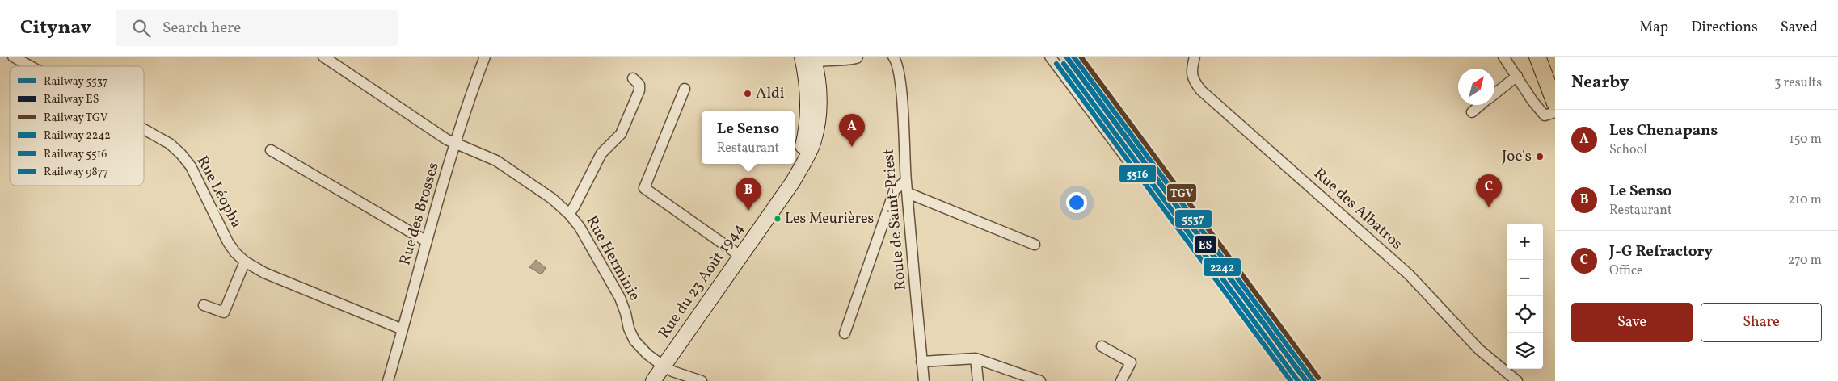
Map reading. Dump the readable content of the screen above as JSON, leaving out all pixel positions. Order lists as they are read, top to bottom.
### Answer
{
  "streets": {
    "main road": ["Rue du 23 Août 1944"],
    "street": [
      "Rue Léopha",
      "Rue des Albatros",
      "Rue des Brosses",
      "Route de Saint-Priest",
      "Rue Herminie"
    ]
  },
  "crossings": [
    ["Rue Léopha", "Rue des Brosses"],
    ["Rue des Brosses", "Rue Herminie"],
    ["Rue Herminie", "Rue du 23 Août 1944"]
  ],
  "places": ["Aldi", "Joe's", "Les Meurières"],
  "lines": [
    "rail line 5537",
    "rail line TGV",
    "rail line 2242",
    "rail line ES",
    "rail line 5516",
    "rail line 9877"
  ],
  "legend": [
    "Railway 5537",
    "Railway ES",
    "Railway TGV",
    "Railway 2242",
    "Railway 5516",
    "Railway 9877"
  ],
  "north": "top right",
  "page": {
    "header": "Citynav",
    "search": "Search here",
    "nav": ["Map", "Directions", "Saved"],
    "heading": ["Nearby", "3 results"],
    "list": [
      {
        "mark": "A",
        "name": "Les Chenapans",
        "note": "School",
        "value": "150 m"
      },
      {
        "mark": "B",
        "name": "Le Senso",
        "note": "Restaurant",
        "value": "210 m"
      },
      {
        "mark": "C",
        "name": "J-G Refractory",
        "note": "Office",
        "value": "270 m"
      }
    ],
    "popup": ["Le Senso", "Restaurant"],
    "pins": ["A", "C", "B"],
    "map_buttons": ["+", "−"],
    "buttons": ["Save", "Share"]
  }
}
